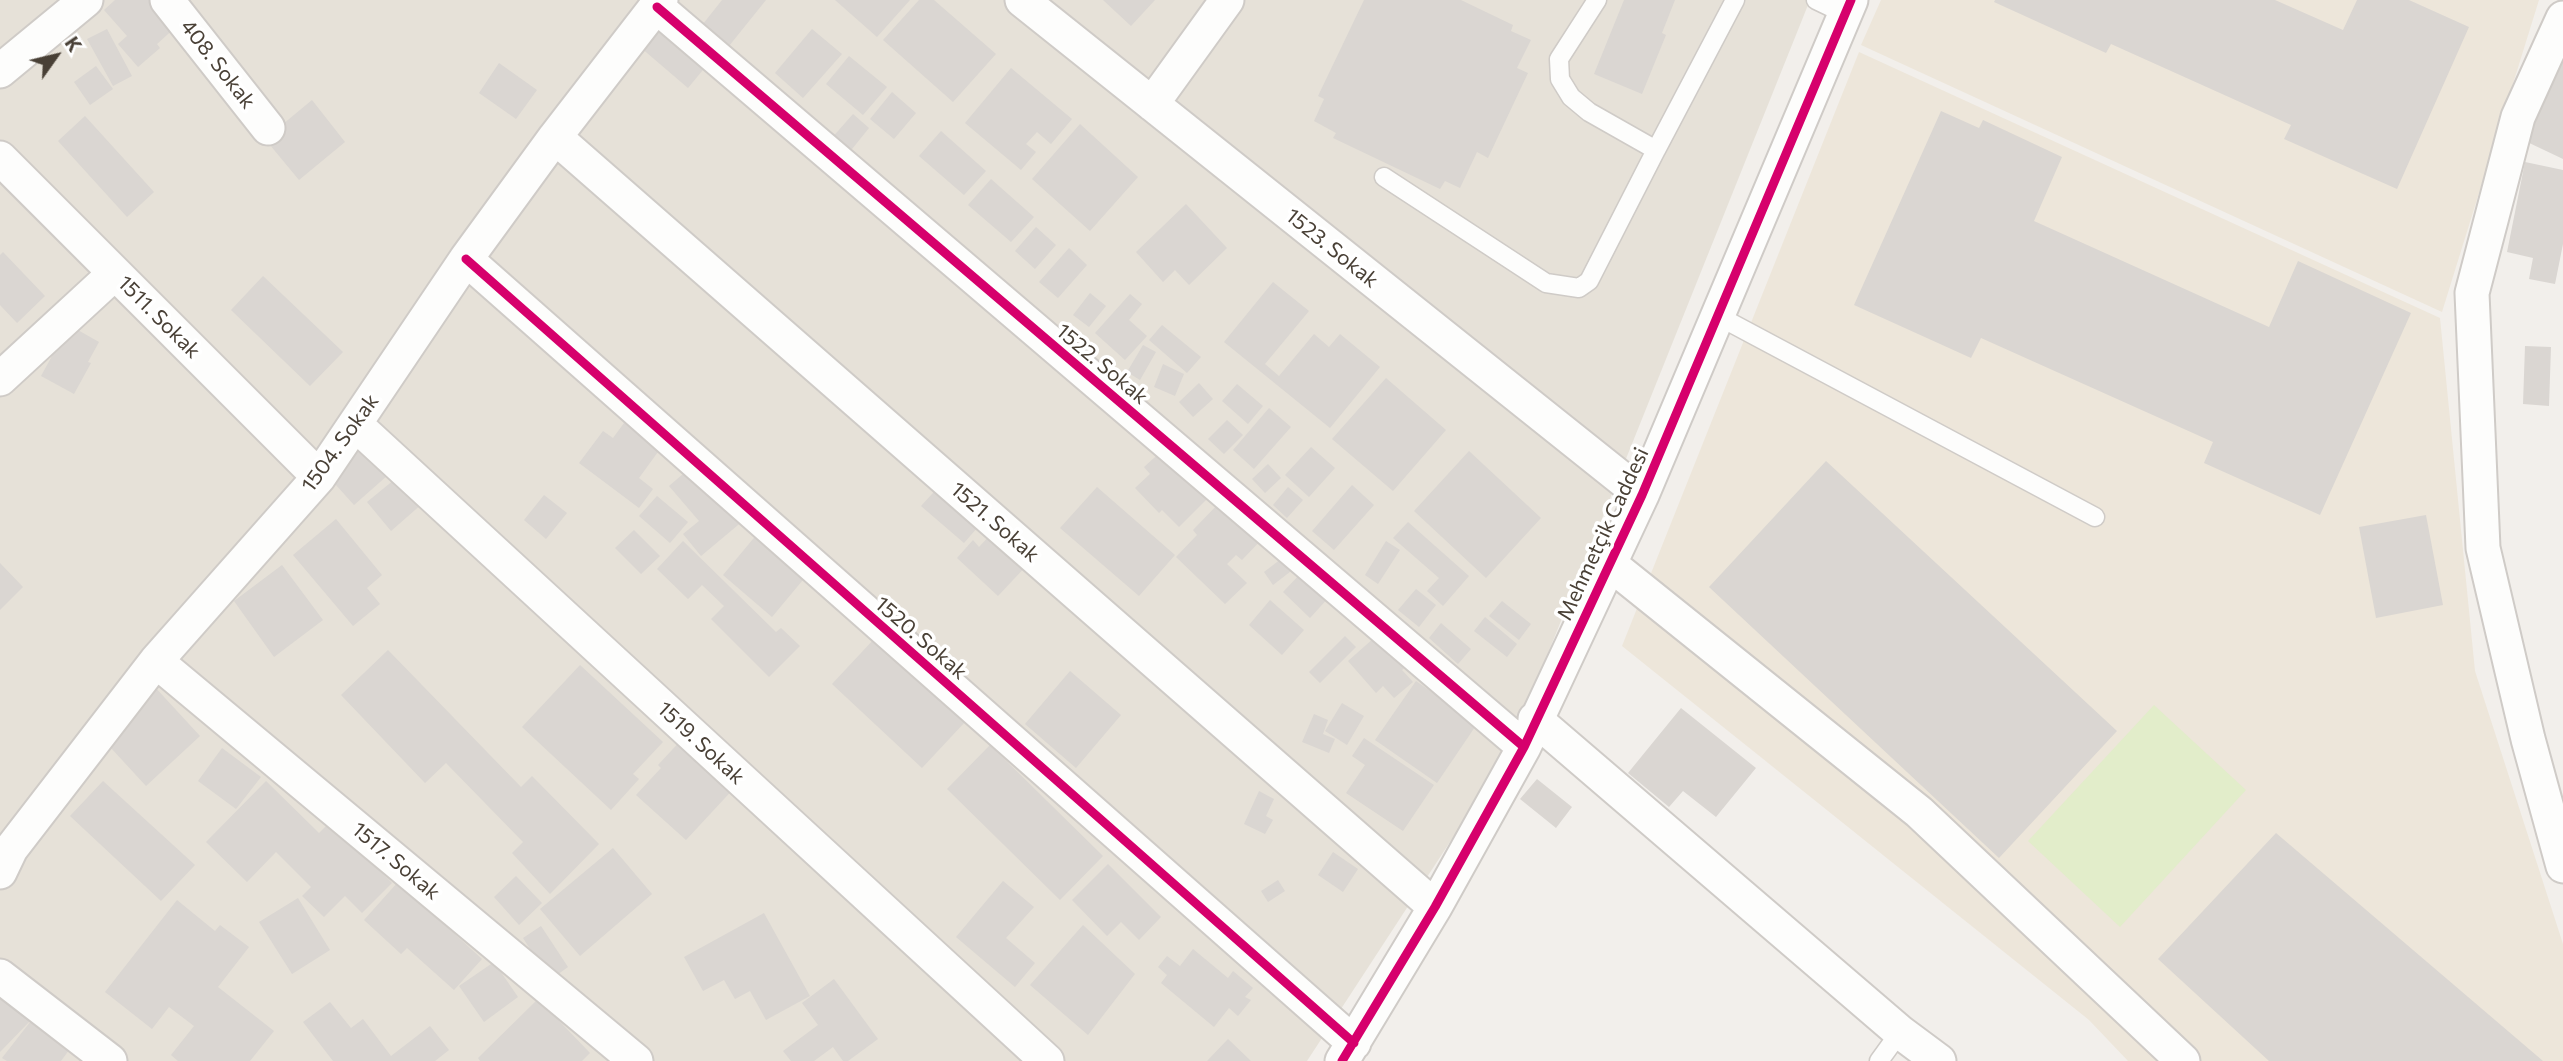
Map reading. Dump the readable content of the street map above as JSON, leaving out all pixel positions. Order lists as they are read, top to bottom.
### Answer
{
  "streets": {
    "street": [
      "408. Sokak",
      "1523. Sokak",
      "1511. Sokak",
      "1522. Sokak",
      "1504. Sokak",
      "1521. Sokak",
      "Mehmetçik Caddesi",
      "1520. Sokak",
      "1519. Sokak",
      "1517. Sokak"
    ]
  },
  "crossings": [
    ["1523. Sokak", "Mehmetçik Caddesi"],
    ["1511. Sokak", "1504. Sokak"],
    ["1522. Sokak", "1504. Sokak"],
    ["1522. Sokak", "Mehmetçik Caddesi"],
    ["1504. Sokak", "1521. Sokak"],
    ["1504. Sokak", "1520. Sokak"],
    ["1504. Sokak", "1519. Sokak"],
    ["1504. Sokak", "1517. Sokak"],
    ["1521. Sokak", "Mehmetçik Caddesi"],
    ["Mehmetçik Caddesi", "1520. Sokak"]
  ],
  "north": "top right"
}
